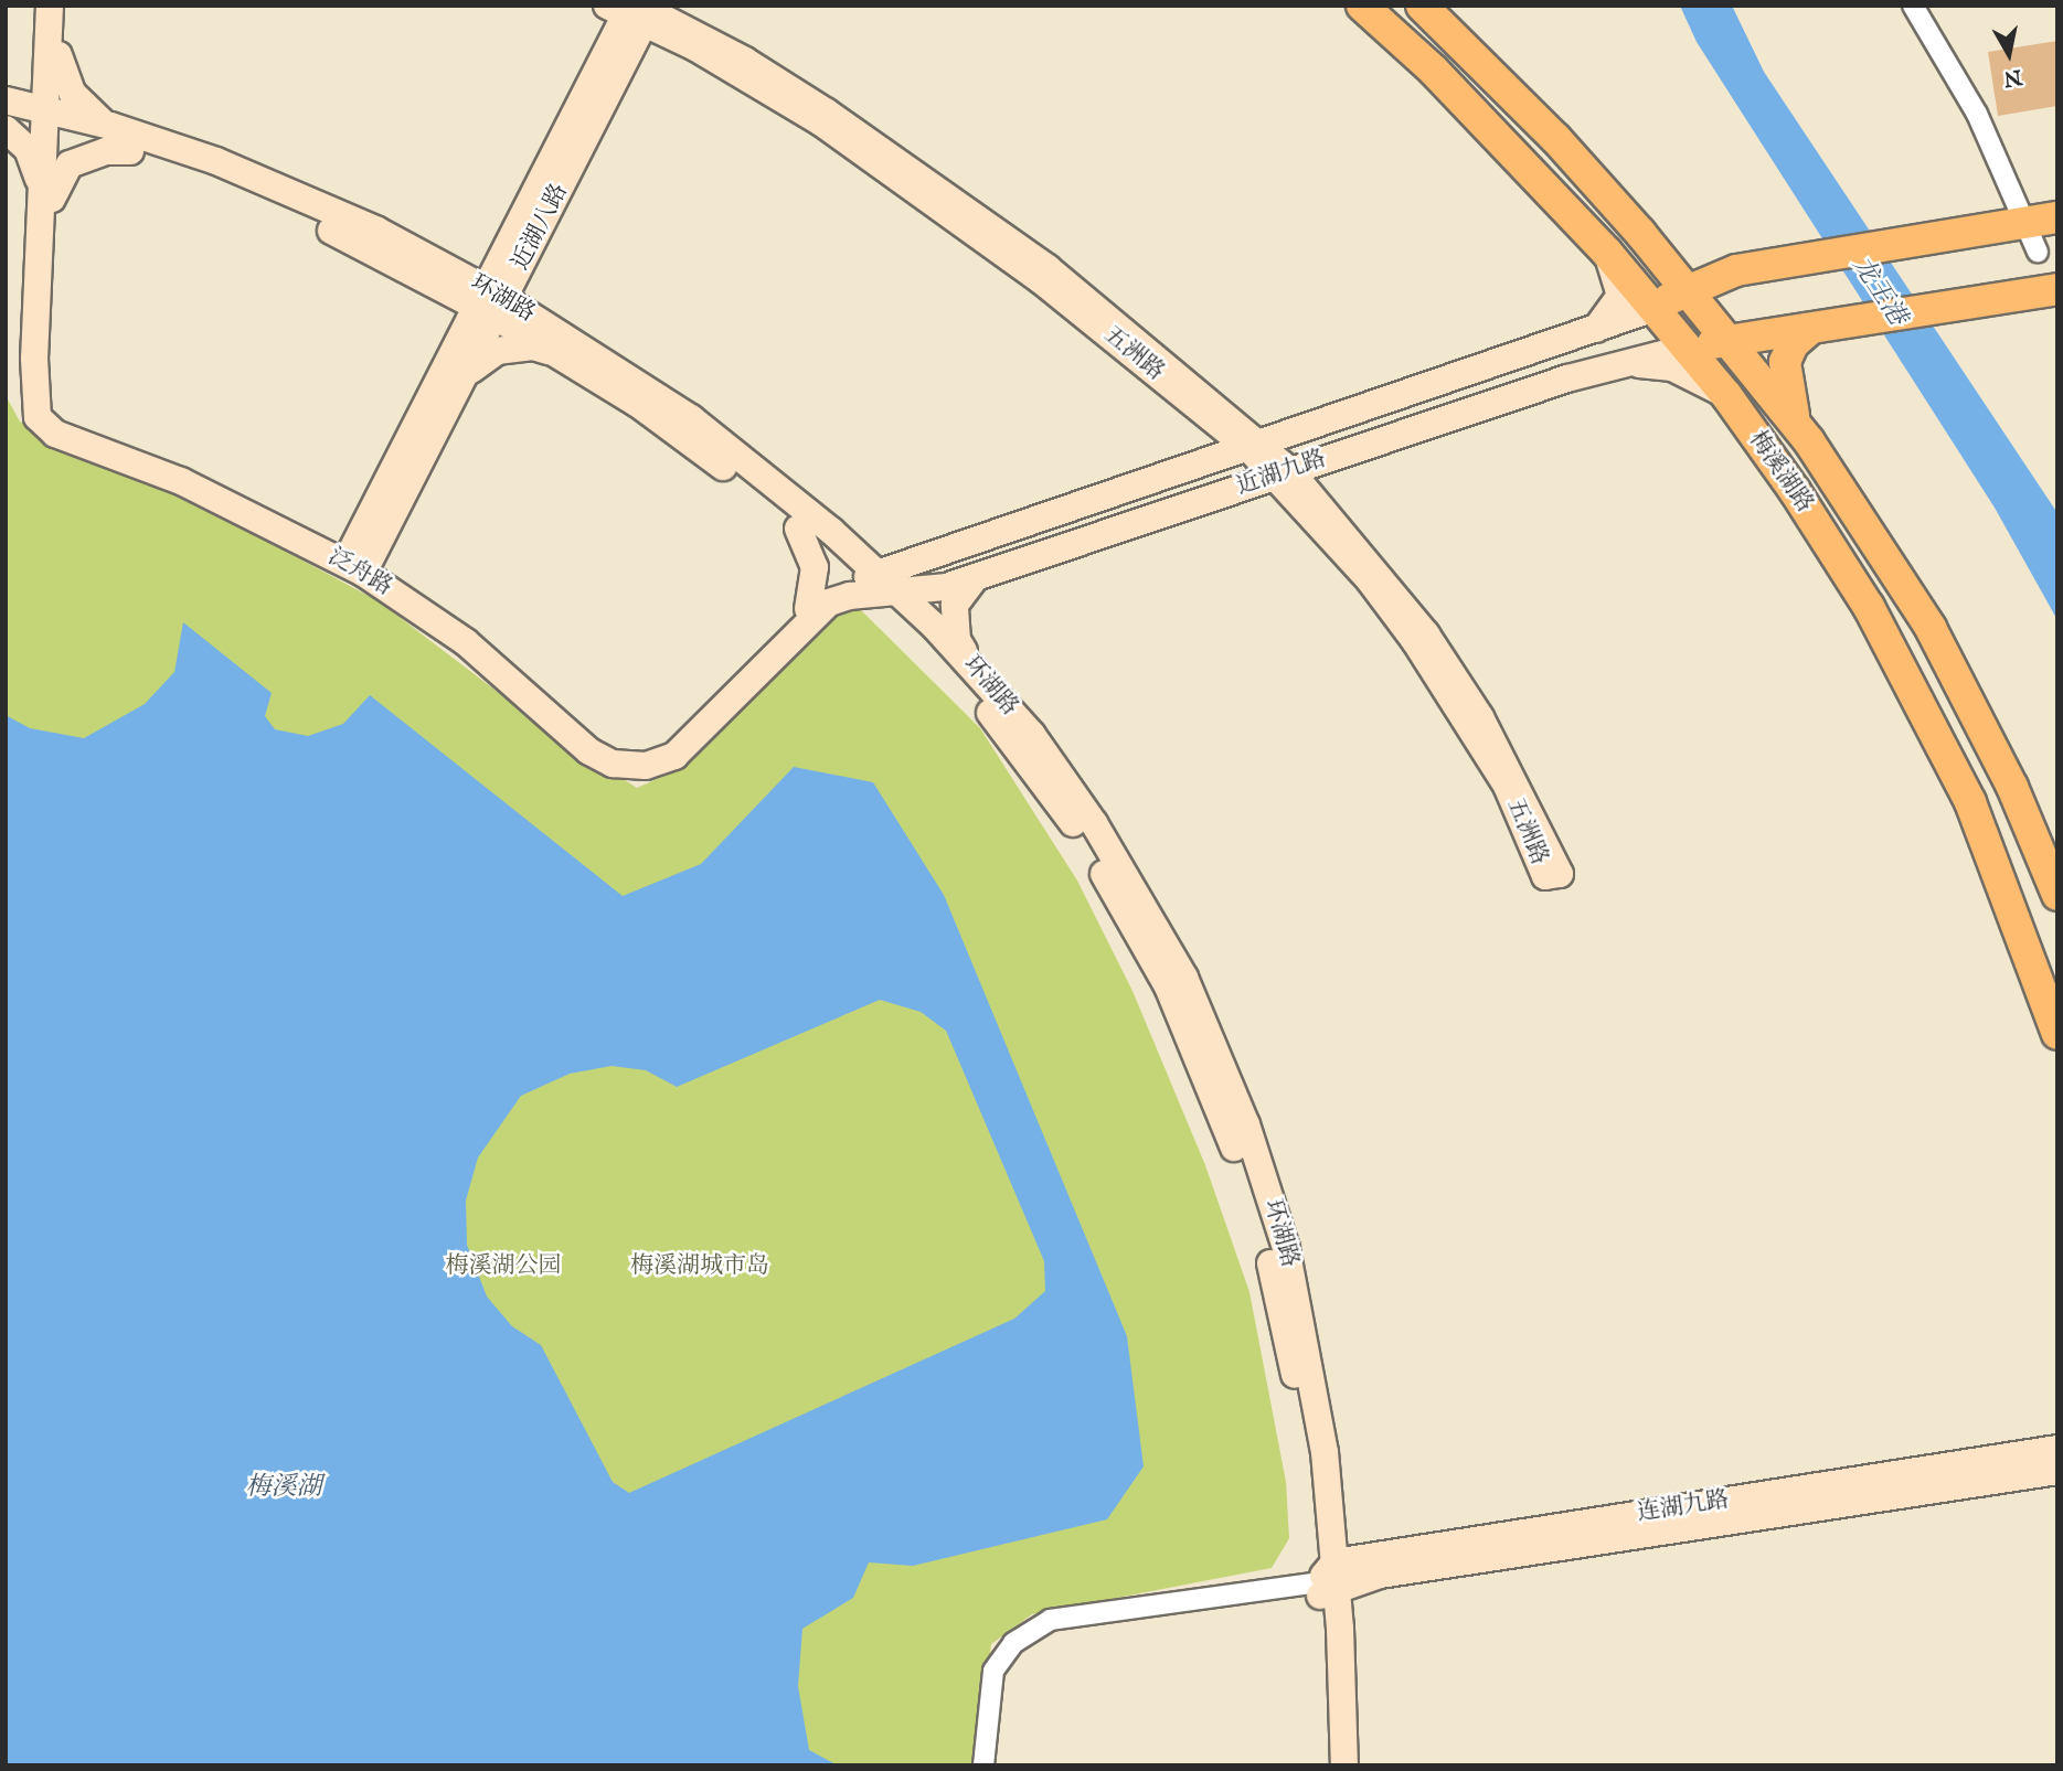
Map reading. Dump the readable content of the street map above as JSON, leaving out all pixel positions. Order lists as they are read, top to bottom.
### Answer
{
  "streets": {
    "main road": [
      "近湖八路",
      "环湖路",
      "五洲路",
      "梅溪湖路",
      "近湖九路",
      "泛舟路",
      "连湖九路"
    ]
  },
  "crossings": [
    ["近湖八路", "环湖路"],
    ["近湖八路", "五洲路"],
    ["近湖八路", "泛舟路"],
    ["环湖路", "近湖九路"],
    ["环湖路", "泛舟路"],
    ["环湖路", "连湖九路"],
    ["五洲路", "近湖九路"],
    ["梅溪湖路", "近湖九路"]
  ],
  "water": ["龙王港", "梅溪湖"],
  "parks": ["梅溪湖公园", "梅溪湖城市岛"],
  "north": "bottom"
}
